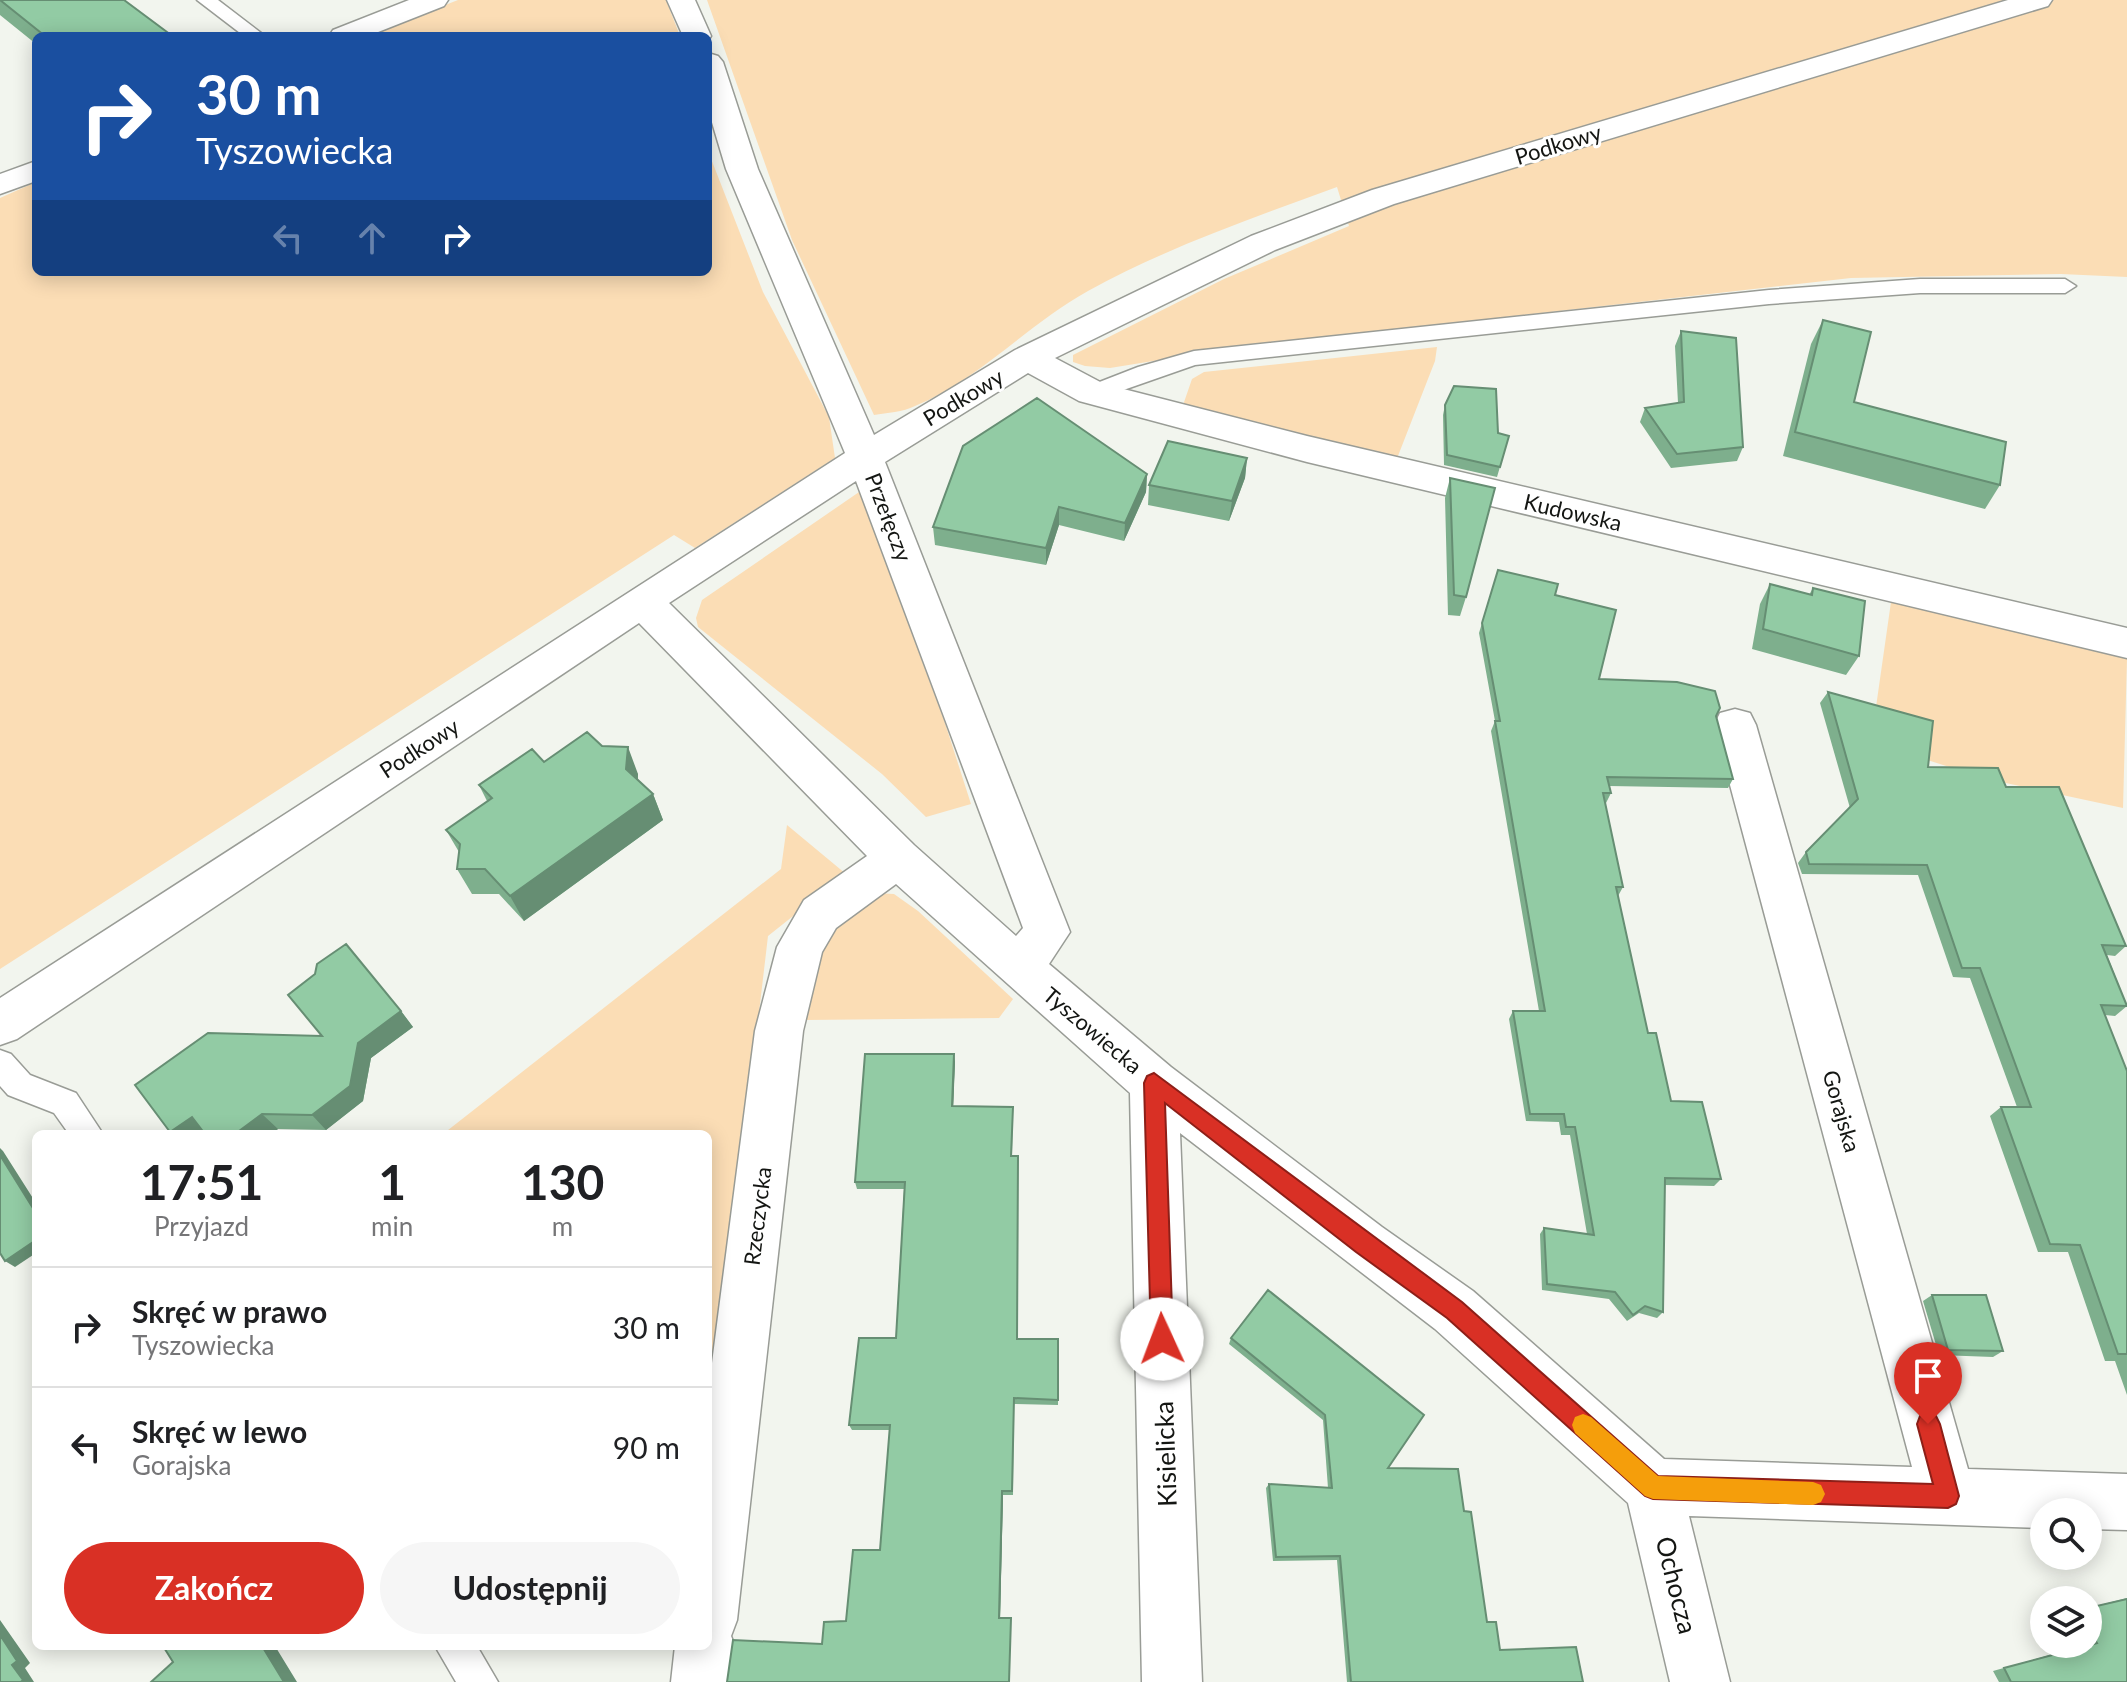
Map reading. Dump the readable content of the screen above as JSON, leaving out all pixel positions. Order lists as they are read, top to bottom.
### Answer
{
  "streets": {
    "street": [
      "Podkowy",
      "Kudowska",
      "Przełęczy",
      "Tyszowiecka",
      "Gorajska",
      "Rzeczycka",
      "Kisielicka",
      "Ochocza"
    ]
  },
  "crossings": [
    ["Podkowy", "Kudowska"],
    ["Podkowy", "Przełęczy"],
    ["Podkowy", "Tyszowiecka"],
    ["Przełęczy", "Tyszowiecka"],
    ["Tyszowiecka", "Rzeczycka"],
    ["Tyszowiecka", "Kisielicka"],
    ["Tyszowiecka", "Ochocza"]
  ],
  "page": {
    "turn": ["30 m", "Tyszowiecka"],
    "eta": [
      "17:51",
      "Przyjazd",
      "1",
      "min",
      "130",
      "m"
    ],
    "list": [
      {
        "name": "Skręć w prawo",
        "note": "Tyszowiecka",
        "value": "30 m"
      },
      {
        "name": "Skręć w lewo",
        "note": "Gorajska",
        "value": "90 m"
      }
    ],
    "buttons": ["Zakończ", "Udostępnij"]
  }
}
